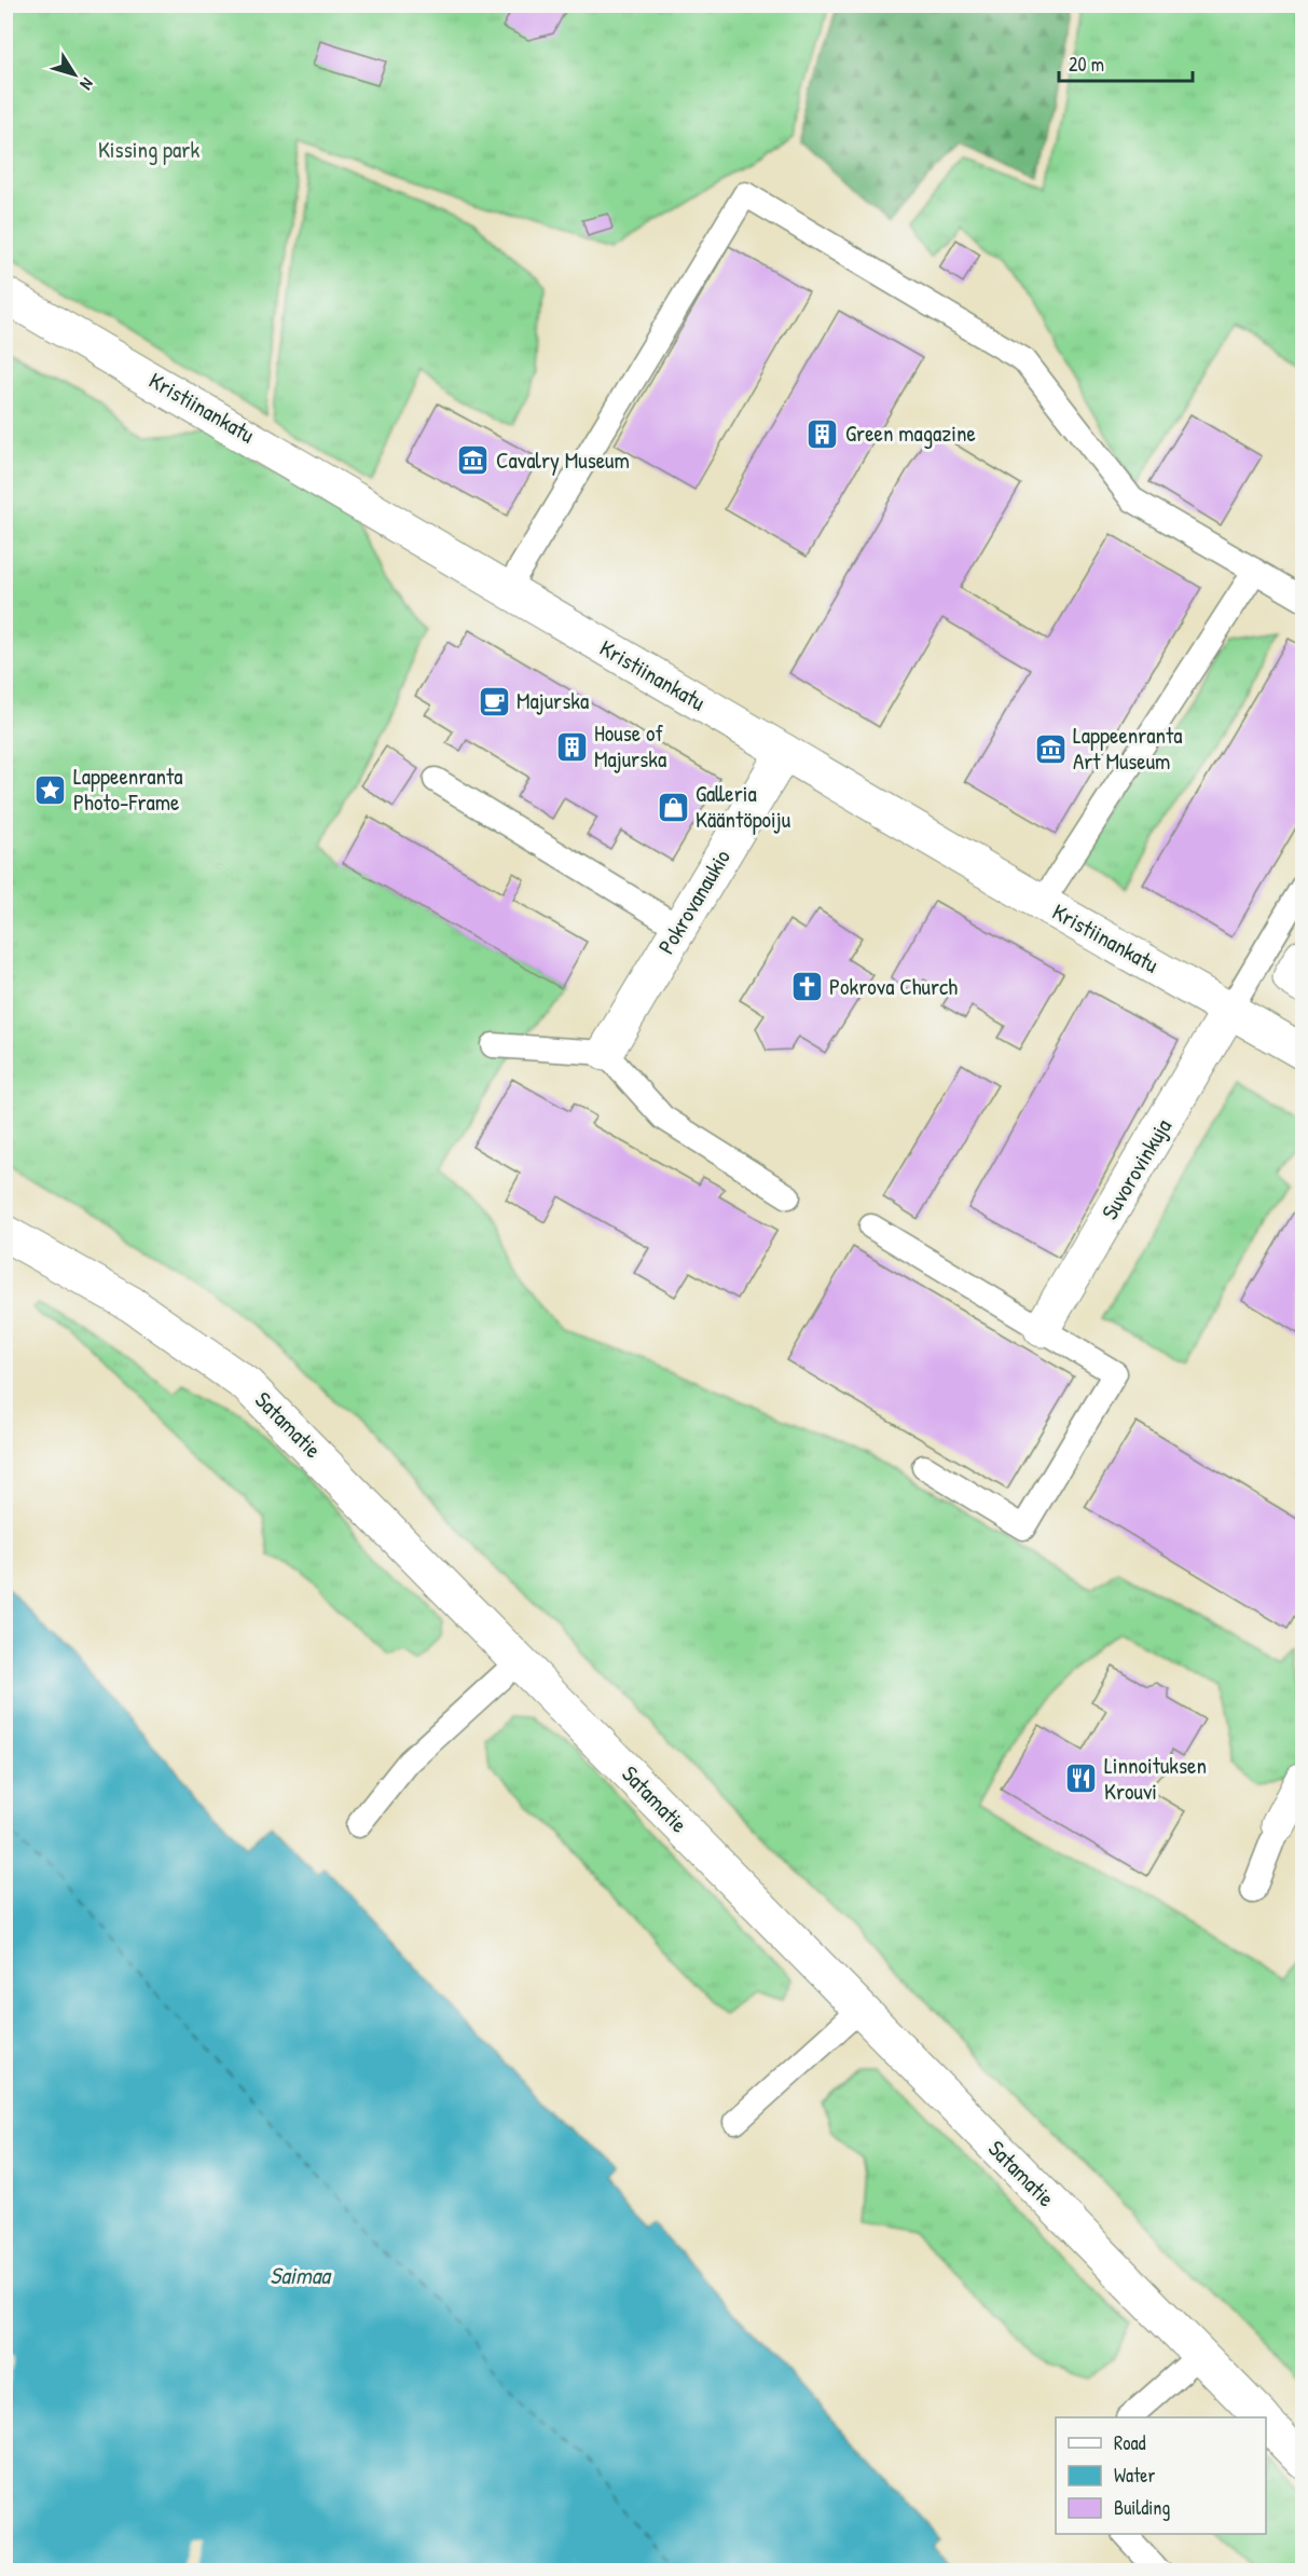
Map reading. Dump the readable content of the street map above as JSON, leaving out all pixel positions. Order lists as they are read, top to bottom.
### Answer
{
  "streets": {
    "street": [
      "Kristiinankatu",
      "Pokrovanaukio",
      "Suvorovinkuja",
      "Satamatie"
    ]
  },
  "crossings": [
    ["Kristiinankatu", "Pokrovanaukio"],
    ["Kristiinankatu", "Suvorovinkuja"]
  ],
  "water": ["Saimaa"],
  "parks": ["Kissing park"],
  "places": {
    "building": ["Green magazine", "House of Majurska"],
    "museum": ["Cavalry Museum", "Lappeenranta Art Museum"],
    "cafe": ["Majurska"],
    "place": ["Lappeenranta Photo-Frame"],
    "shop": ["Galleria Kääntöpoiju"],
    "church": ["Pokrova Church"],
    "restaurant": ["Linnoituksen Krouvi"]
  },
  "legend": ["Road", "Water", "Building"],
  "scale_bar": "20 m",
  "north": "bottom right"
}
